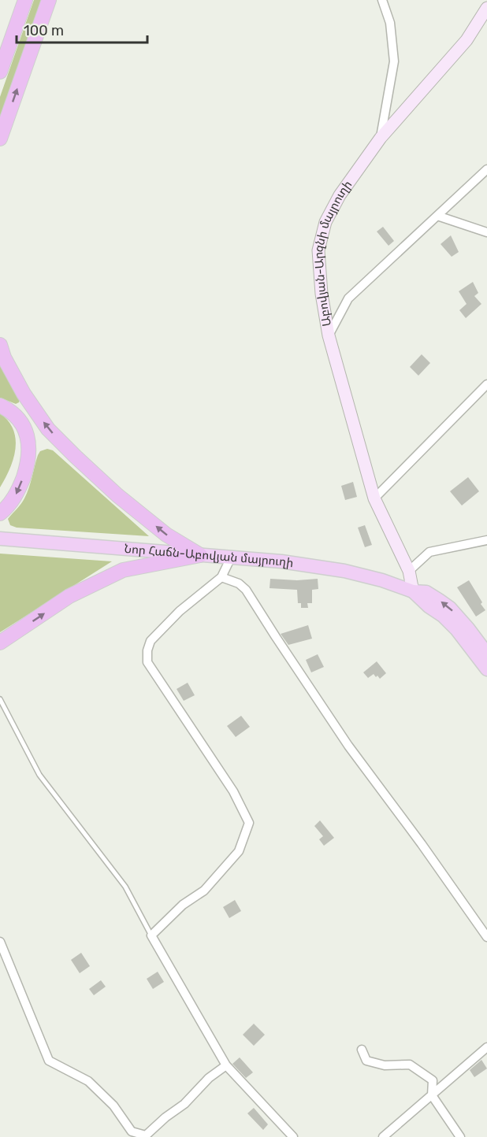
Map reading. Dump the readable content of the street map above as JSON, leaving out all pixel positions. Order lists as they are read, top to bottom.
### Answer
{
  "streets": {
    "main road": ["Աբովյան-Արզնի մայրուղի", "Նոր Հաճն-Աբովյան մայրուղի"]
  },
  "crossings": [
    ["Աբովյան-Արզնի մայրուղի", "Նոր Հաճն-Աբովյան մայրուղի"]
  ],
  "scale_bar": "100 m"
}
